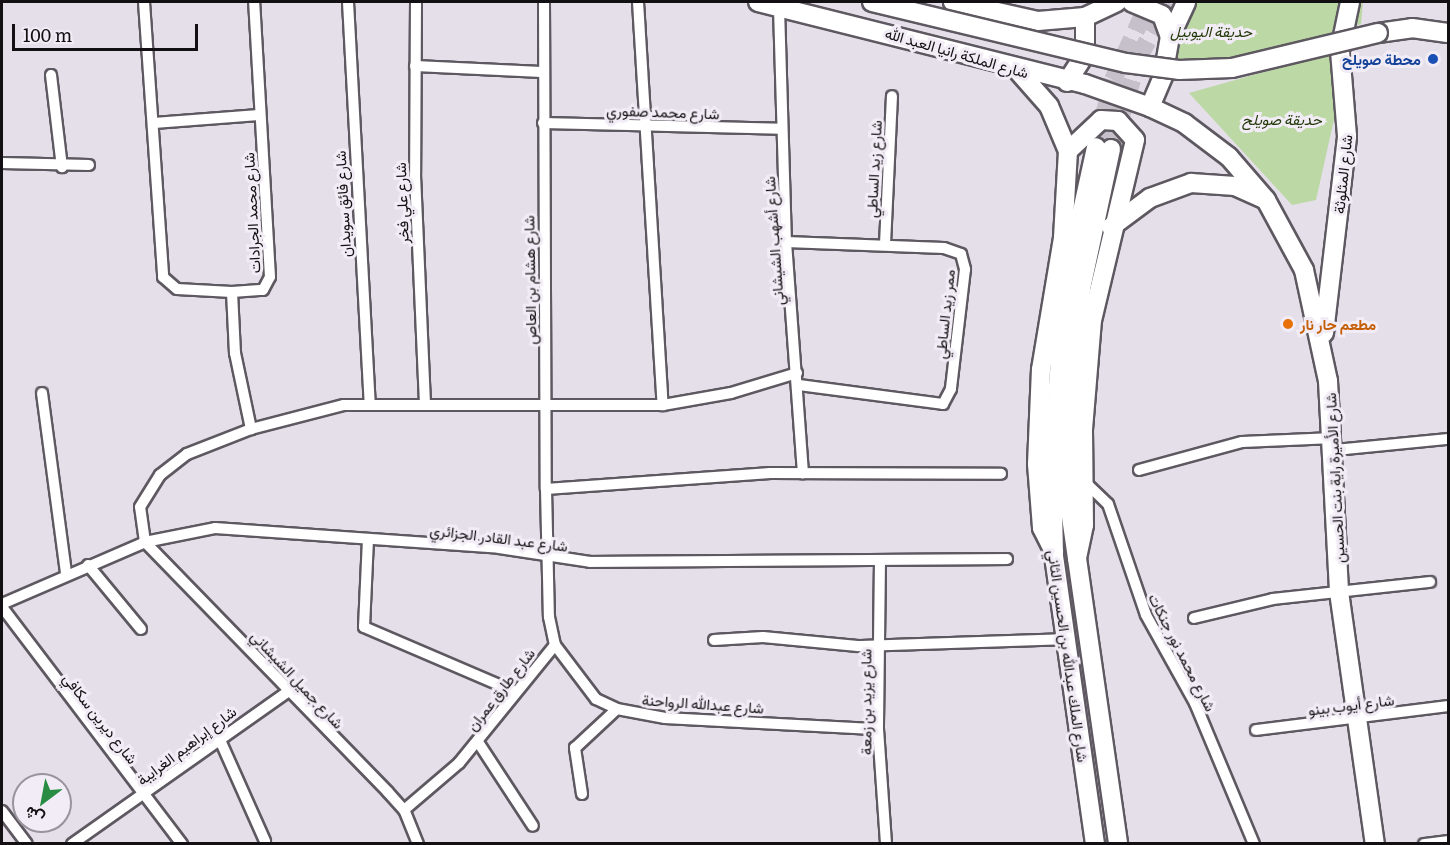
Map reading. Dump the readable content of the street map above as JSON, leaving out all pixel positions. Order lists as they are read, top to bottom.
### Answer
{
  "streets": {
    "main road": [
      "شارع الملكة رانيا العبد الله",
      "شارع المثلوثة",
      "شارع الأميرة راية بنت الحسين",
      "شارع الملك عبدالله بن الحسين الثاني"
    ],
    "street": [
      "شارع محمد صفوري",
      "شارع زيد الساطي",
      "شارع علي فخر",
      "شارع فائق سويدان",
      "شارع محمد الجرادات",
      "شارع أشهب الشيشاني",
      "شارع هشام بن العاص",
      "ممر زيد الساطي",
      "شارع عبد القادر الجزائري",
      "شارع محمد نور جنكات",
      "شارع جميل الشيشاني",
      "شارع طارق عمران",
      "شارع يزيد بن زمعة",
      "شارع عبدالله الرواحنة",
      "شارع أيوب بينو",
      "شارع ديرين سكافي",
      "شارع إبراهيم الغرايبة"
    ]
  },
  "crossings": [
    ["شارع الملكة رانيا العبد الله", "شارع أشهب الشيشاني"],
    ["شارع الملكة رانيا العبد الله", "شارع الأميرة راية بنت الحسين"],
    ["شارع محمد صفوري", "شارع أشهب الشيشاني"],
    ["شارع محمد صفوري", "شارع هشام بن العاص"],
    ["شارع زيد الساطي", "ممر زيد الساطي"],
    ["شارع المثلوثة", "شارع الأميرة راية بنت الحسين"],
    ["شارع أشهب الشيشاني", "ممر زيد الساطي"],
    ["شارع هشام بن العاص", "شارع عبد القادر الجزائري"],
    ["شارع هشام بن العاص", "شارع طارق عمران"],
    ["شارع الأميرة راية بنت الحسين", "شارع أيوب بينو"],
    ["شارع عبد القادر الجزائري", "شارع جميل الشيشاني"],
    ["شارع عبد القادر الجزائري", "شارع طارق عمران"],
    ["شارع عبد القادر الجزائري", "شارع يزيد بن زمعة"],
    ["شارع عبد القادر الجزائري", "شارع ديرين سكافي"],
    ["شارع جميل الشيشاني", "شارع طارق عمران"],
    ["شارع جميل الشيشاني", "شارع إبراهيم الغرايبة"],
    ["شارع طارق عمران", "شارع عبدالله الرواحنة"],
    ["شارع يزيد بن زمعة", "شارع عبدالله الرواحنة"],
    ["شارع ديرين سكافي", "شارع إبراهيم الغرايبة"]
  ],
  "parks": ["حديقة اليوبيل", "حديقة صويلح"],
  "places": ["محطة صويلح", "مطعم حار نار"],
  "scale_bar": "100 m",
  "north": "bottom left"
}
